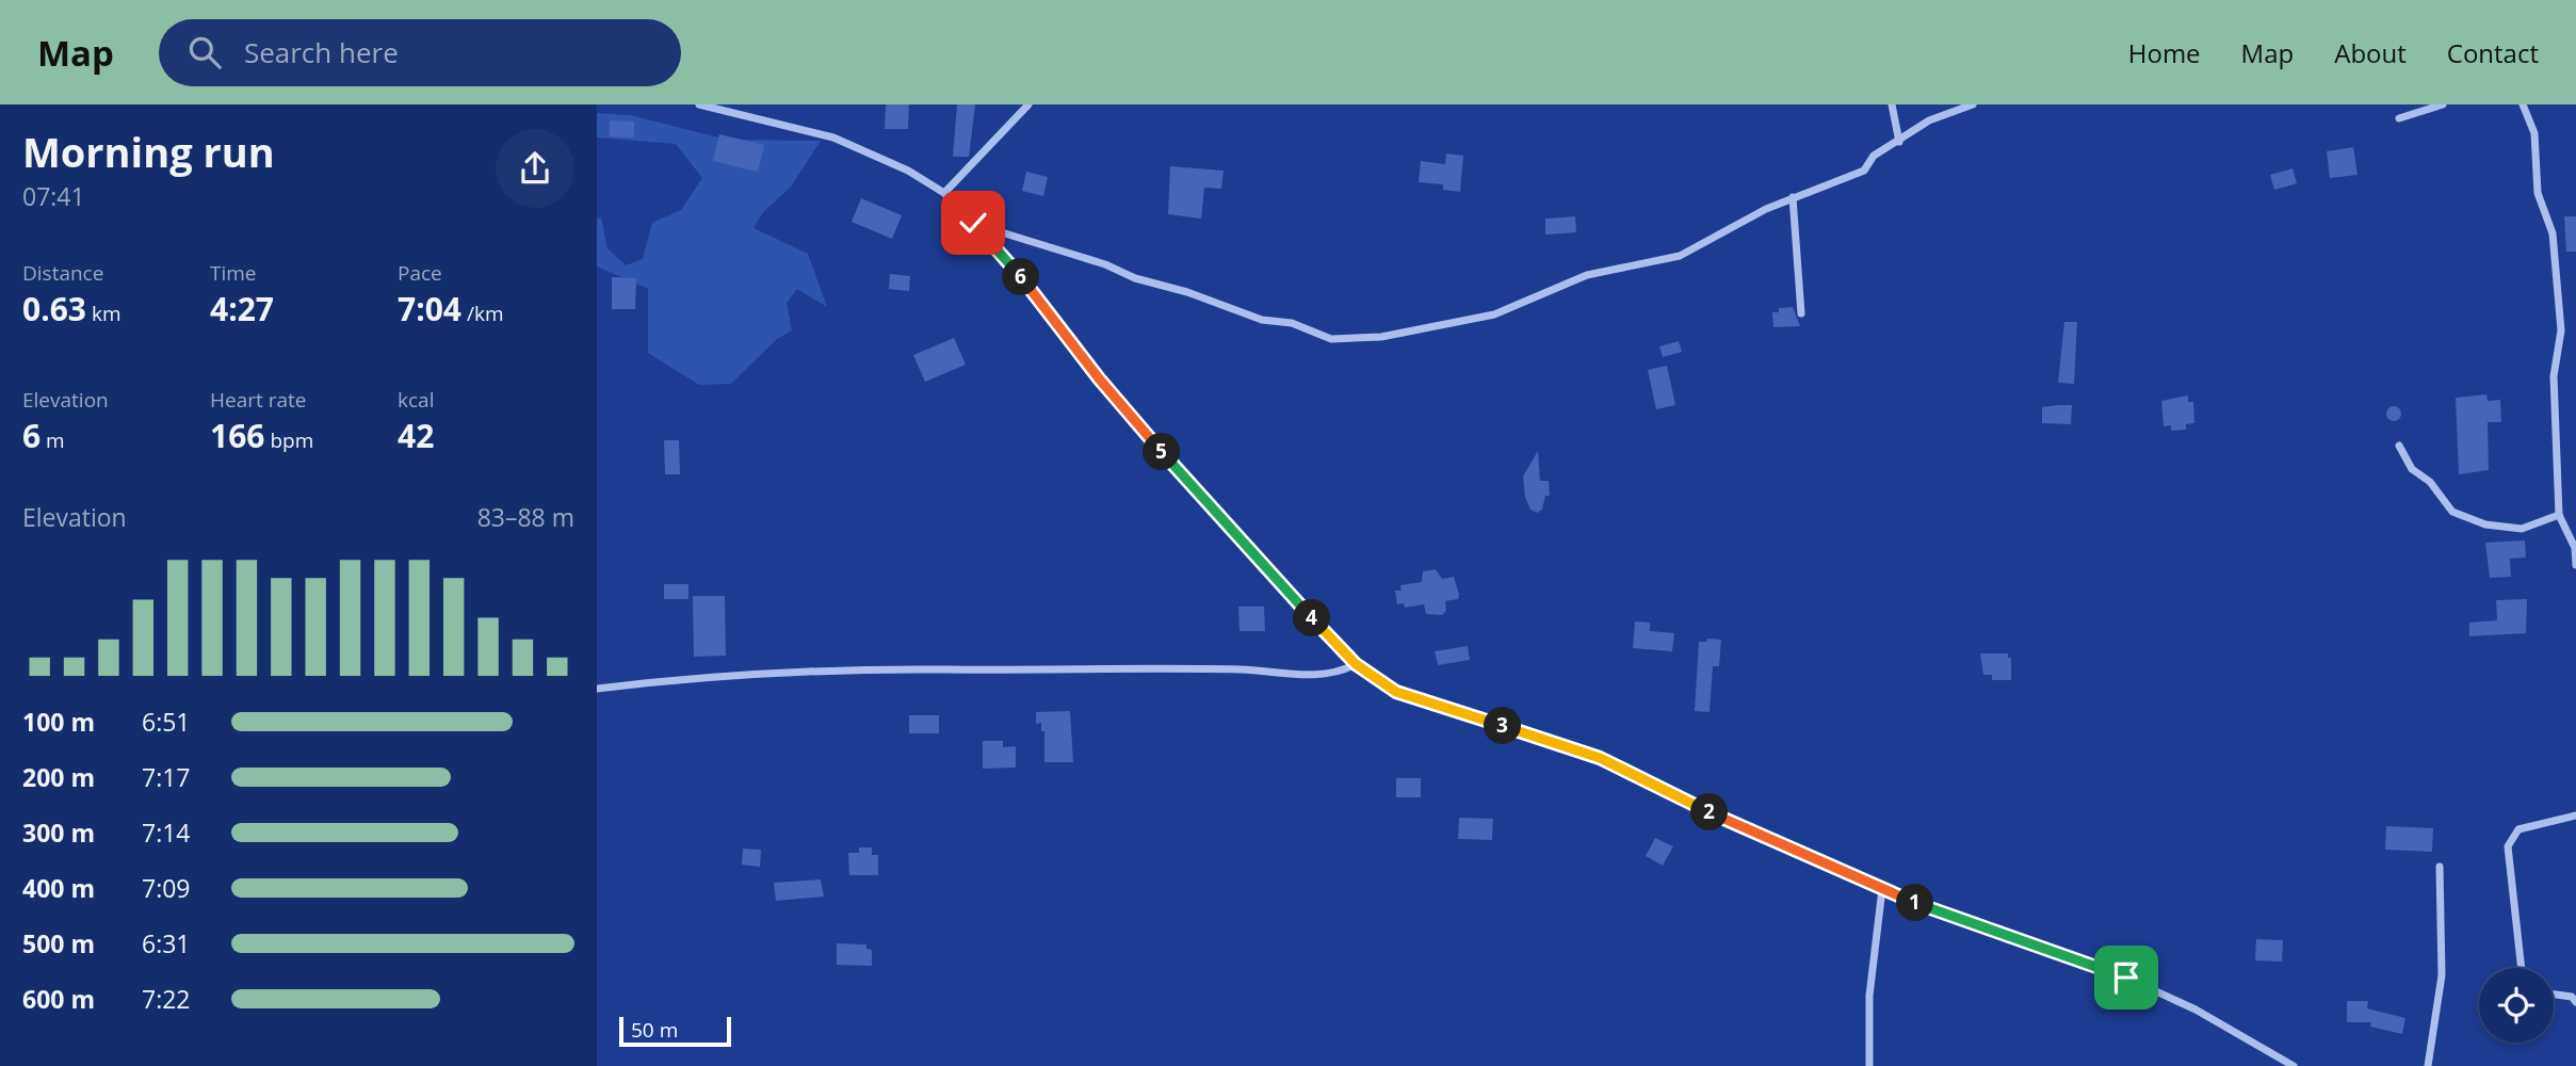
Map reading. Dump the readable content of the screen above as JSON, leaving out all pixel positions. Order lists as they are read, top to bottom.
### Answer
{
  "scale_bar": "50 m",
  "page": {
    "header": "Map",
    "search": "Search here",
    "nav": [
      "Home",
      "Map",
      "About",
      "Contact"
    ],
    "heading": ["Morning run", "07:41"],
    "stats": [
      ["Distance", "0.63 km"],
      ["Time", "4:27"],
      ["Pace", "7:04 /km"],
      ["Elevation", "6 m"],
      ["Heart rate", "166 bpm"],
      ["kcal", "42"]
    ],
    "pins": [
      "6",
      "5",
      "4",
      "3",
      "2",
      "1"
    ],
    "chart": ["Elevation", "83–88 m"],
    "list": [
      {
        "name": "100 m",
        "note": "6:51"
      },
      {
        "name": "200 m",
        "note": "7:17"
      },
      {
        "name": "300 m",
        "note": "7:14"
      },
      {
        "name": "400 m",
        "note": "7:09"
      },
      {
        "name": "500 m",
        "note": "6:31"
      },
      {
        "name": "600 m",
        "note": "7:22"
      }
    ],
    "scale": "50 m"
  }
}
